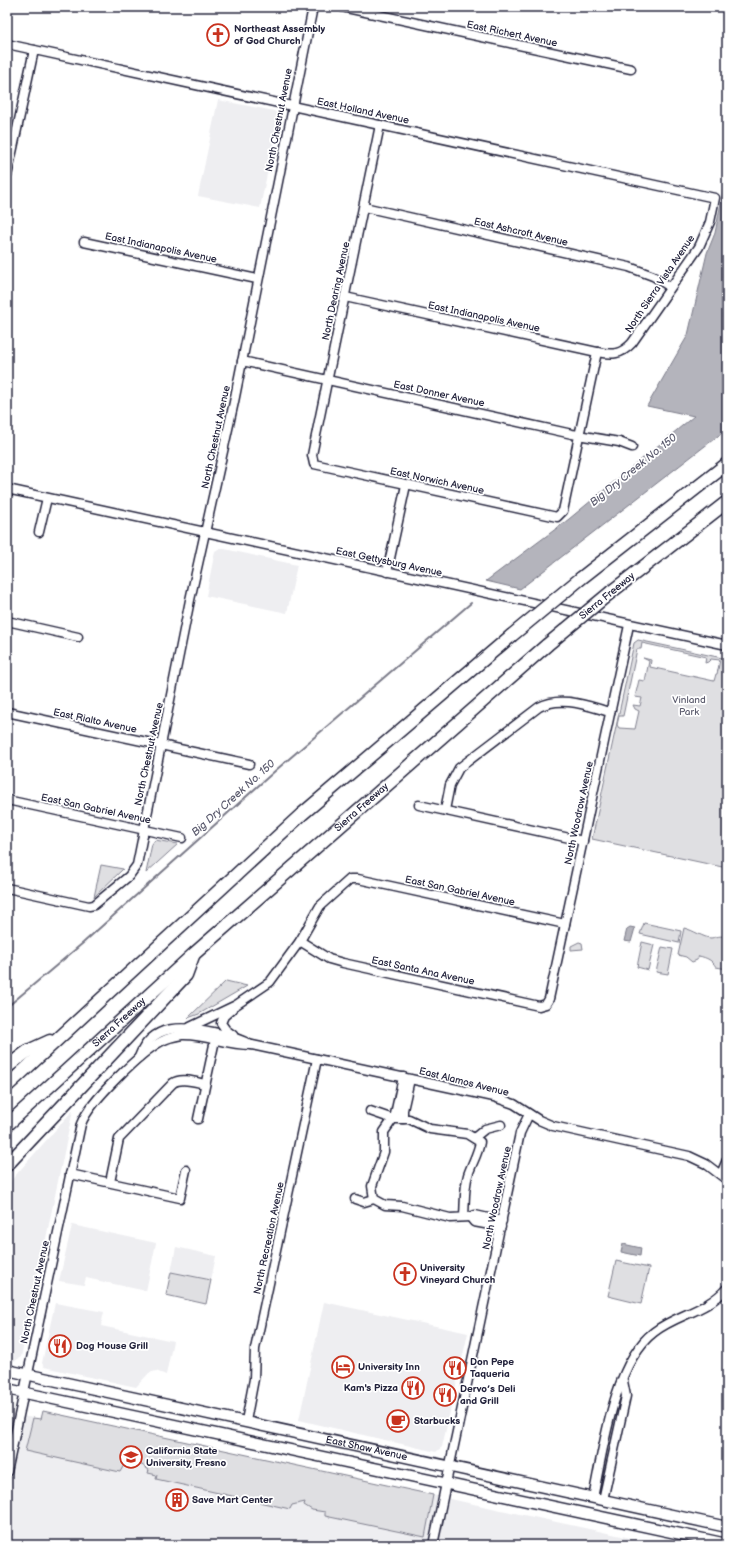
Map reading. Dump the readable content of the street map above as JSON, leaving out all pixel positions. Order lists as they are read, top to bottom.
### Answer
{
  "streets": {
    "highway": ["Sierra Freeway"],
    "main road": ["East Shaw Avenue"],
    "street": [
      "East Richert Avenue",
      "East Holland Avenue",
      "North Chestnut Avenue",
      "East Ashcroft Avenue",
      "East Indianapolis Avenue",
      "North Sierra Vista Avenue",
      "North Dearing Avenue",
      "East Donner Avenue",
      "East Norwich Avenue",
      "East Gettysburg Avenue",
      "East Rialto Avenue",
      "East San Gabriel Avenue",
      "North Woodrow Avenue",
      "East Santa Ana Avenue",
      "East Alamos Avenue",
      "North Recreation Avenue"
    ]
  },
  "crossings": [
    ["East Holland Avenue", "North Chestnut Avenue"],
    ["East Holland Avenue", "North Sierra Vista Avenue"],
    ["East Holland Avenue", "North Dearing Avenue"],
    ["North Chestnut Avenue", "East Indianapolis Avenue"],
    ["North Chestnut Avenue", "East Donner Avenue"],
    ["North Chestnut Avenue", "East Gettysburg Avenue"],
    ["North Chestnut Avenue", "East Rialto Avenue"],
    ["North Chestnut Avenue", "East San Gabriel Avenue"],
    ["North Chestnut Avenue", "East Shaw Avenue"],
    ["East Ashcroft Avenue", "North Sierra Vista Avenue"],
    ["East Ashcroft Avenue", "North Dearing Avenue"],
    ["East Indianapolis Avenue", "North Sierra Vista Avenue"],
    ["East Indianapolis Avenue", "North Dearing Avenue"],
    ["North Dearing Avenue", "East Donner Avenue"],
    ["North Dearing Avenue", "East Norwich Avenue"],
    ["East Donner Avenue", "East Norwich Avenue"],
    ["East Gettysburg Avenue", "North Woodrow Avenue"],
    ["East San Gabriel Avenue", "North Woodrow Avenue"],
    ["East San Gabriel Avenue", "East Santa Ana Avenue"],
    ["North Woodrow Avenue", "East Santa Ana Avenue"],
    ["North Woodrow Avenue", "East Alamos Avenue"],
    ["North Woodrow Avenue", "East Shaw Avenue"],
    ["East Alamos Avenue", "North Recreation Avenue"],
    ["North Recreation Avenue", "East Shaw Avenue"]
  ],
  "water": ["Big Dry Creek No. 150"],
  "parks": ["Vinland Park"],
  "places": {
    "church": ["Northeast Assembly of God Church", "University Vineyard Church"],
    "restaurant": [
      "Dog House Grill",
      "Don Pepe Taqueria",
      "Kam's Pizza",
      "Dervo’s Deli and Grill"
    ],
    "hotel": ["University Inn"],
    "cafe": ["Starbucks"],
    "school or university": ["California State University, Fresno"],
    "building": ["Save Mart Center"]
  }
}
